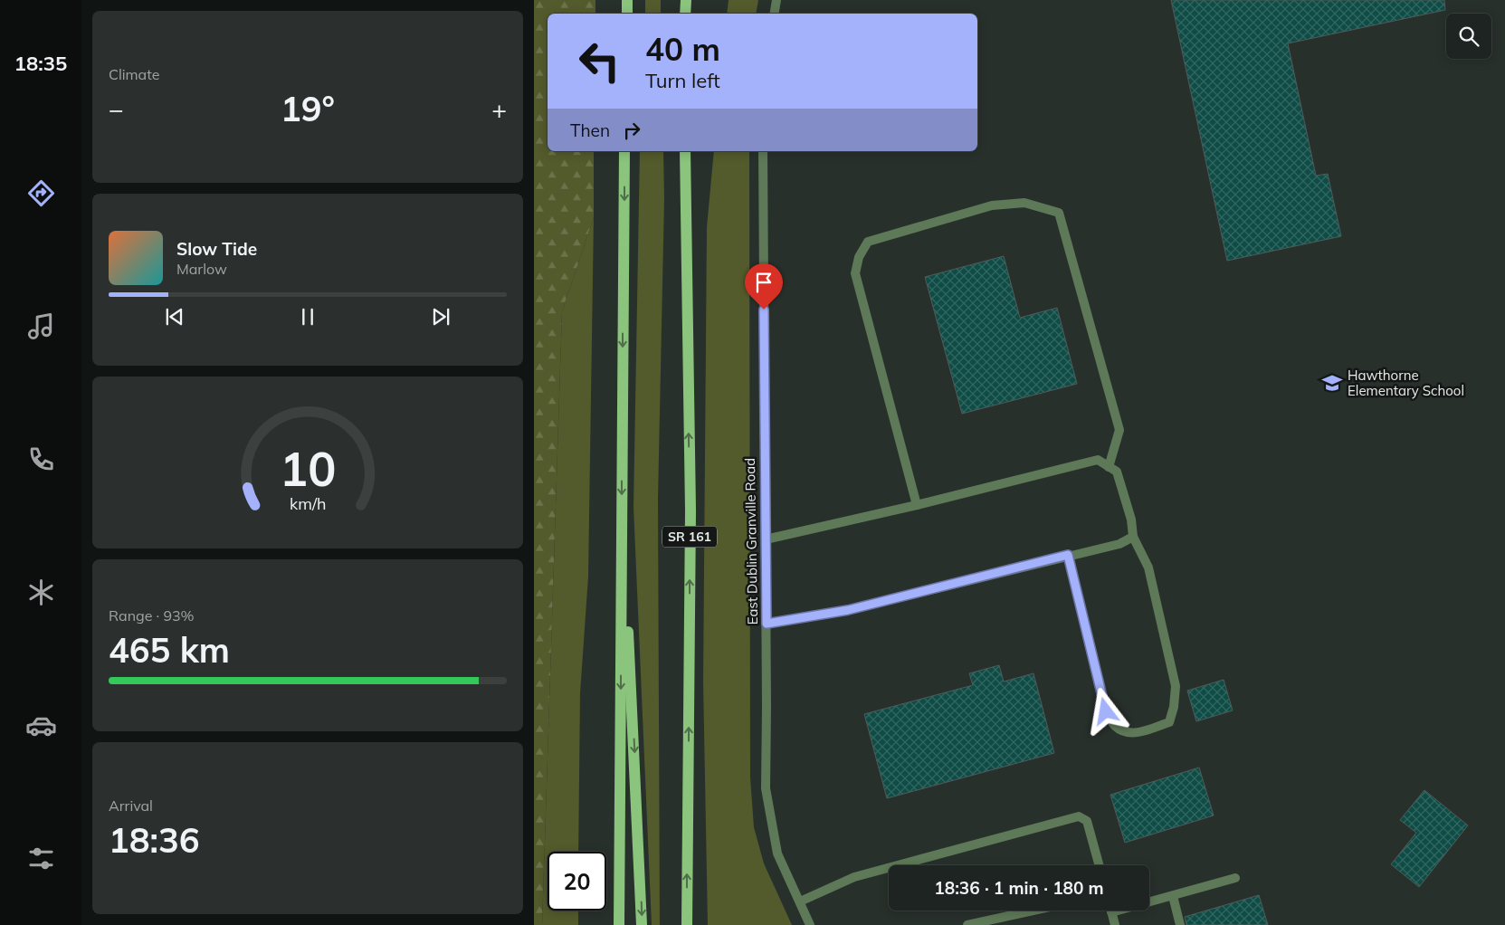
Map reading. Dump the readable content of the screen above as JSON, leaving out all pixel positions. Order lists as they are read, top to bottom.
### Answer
{
  "streets": {
    "main road": ["SR 161"],
    "street": ["East Dublin Granville Road"]
  },
  "places": {
    "school or university": ["Hawthorne Elementary School"]
  },
  "page": {
    "tabs": "18:35",
    "tile": [
      "Climate",
      ["Range · 93%", "465 km"],
      ["Arrival", "18:36"]
    ],
    "turn": ["40 m", "Turn left"],
    "heat": ["−", "19°", "+"],
    "then": "Then",
    "song": ["Slow Tide", "Marlow"],
    "limit": "20",
    "trip": "18:36 · 1 min · 180 m",
    "gauge": ["10", "km/h"]
  }
}
